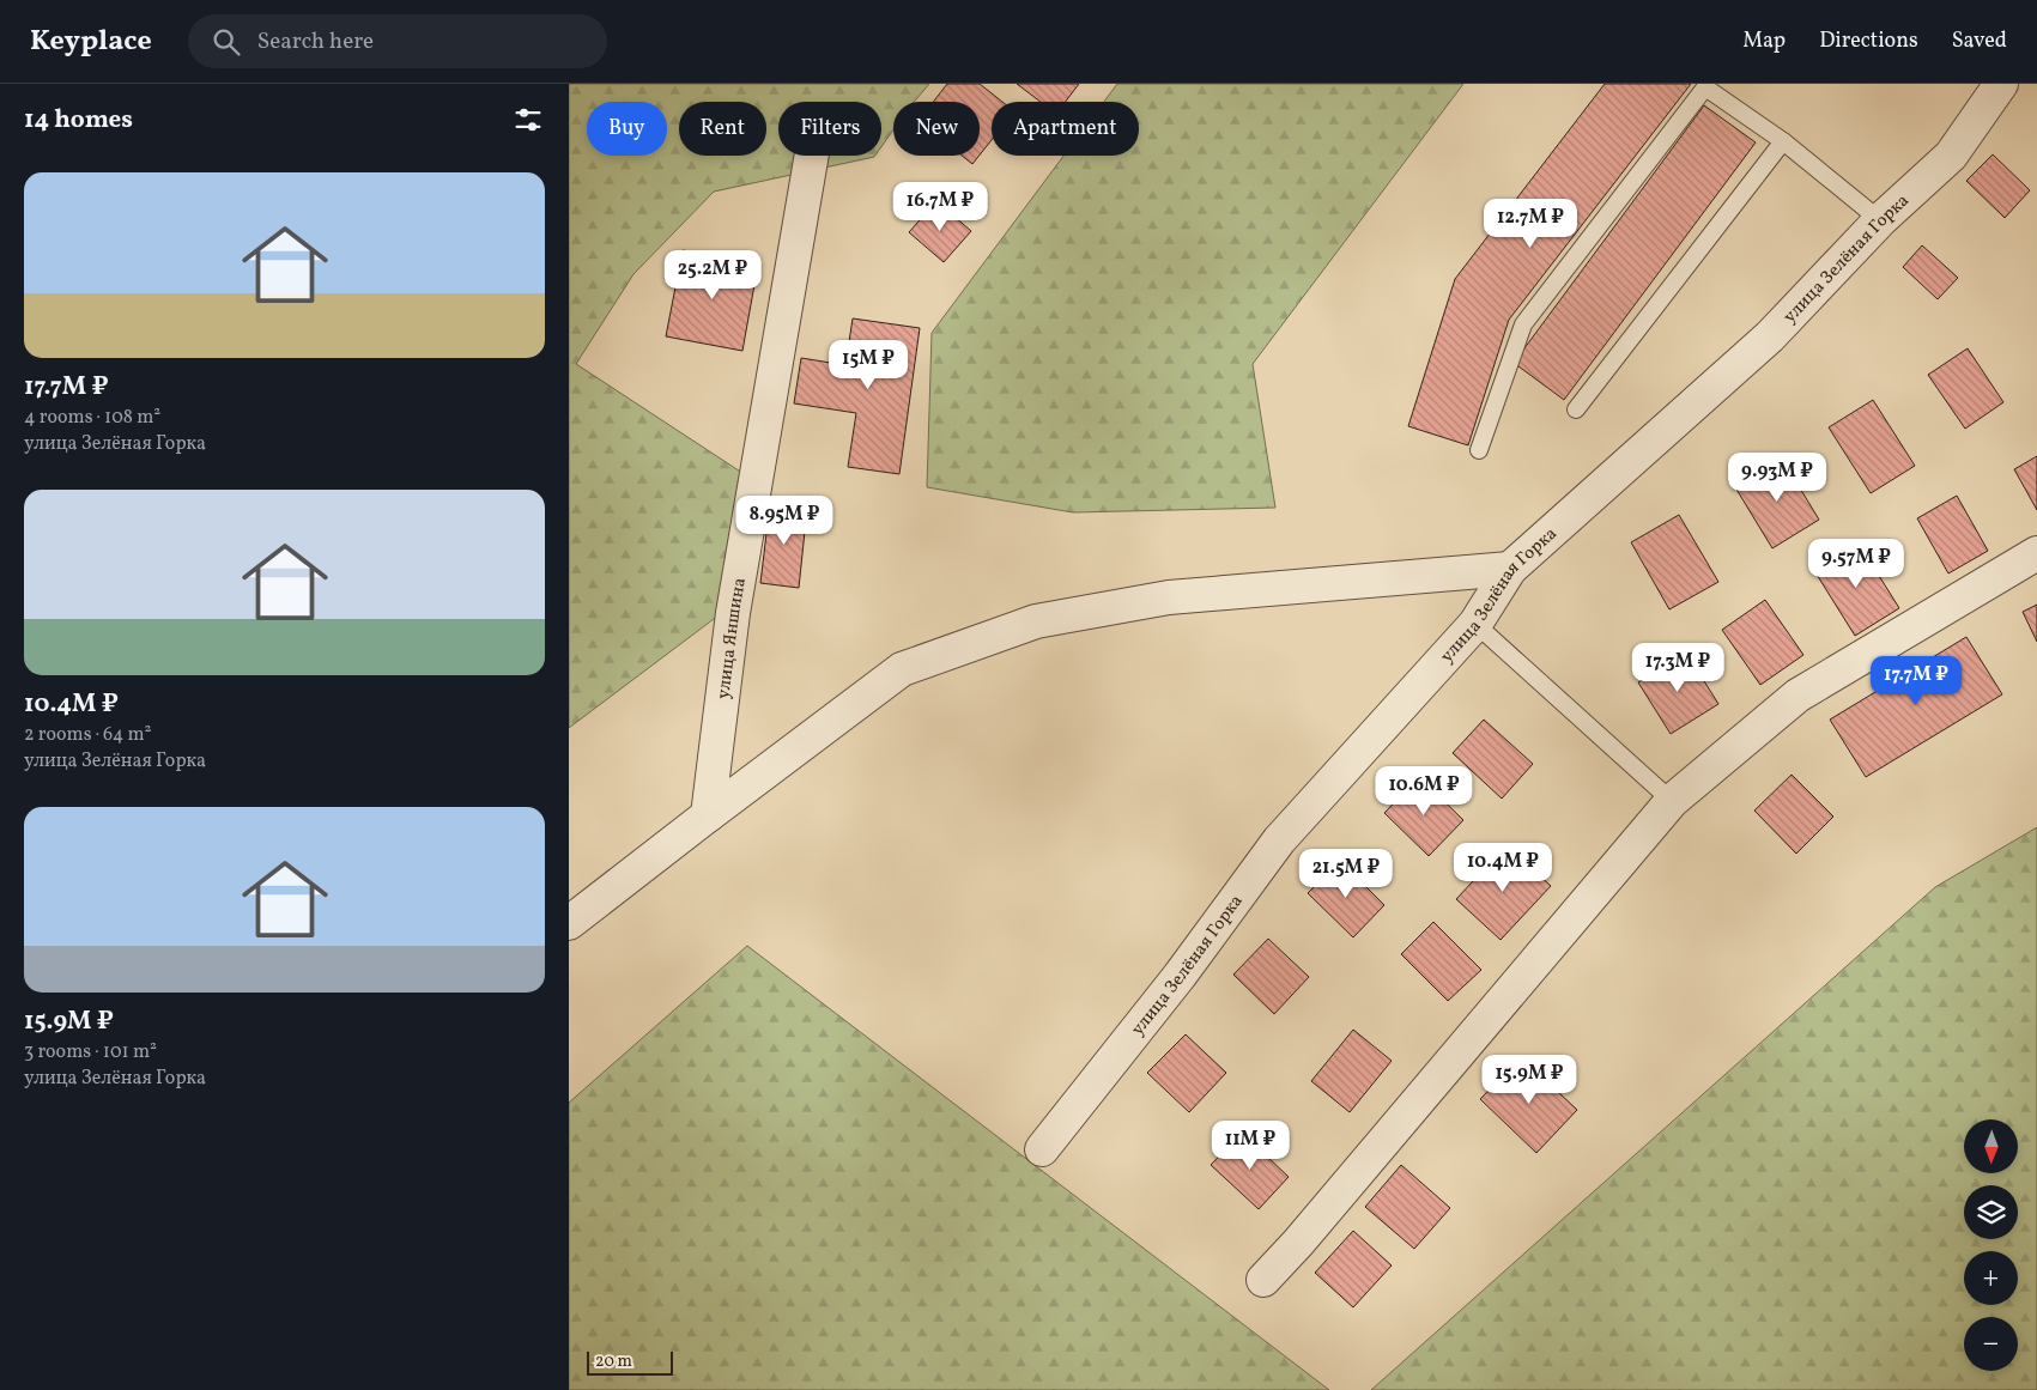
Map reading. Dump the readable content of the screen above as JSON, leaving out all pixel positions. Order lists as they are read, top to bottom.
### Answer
{
  "streets": {
    "street": ["улица Зелёная Горка", "улица Яншина"]
  },
  "scale_bar": "20 m",
  "north": "bottom",
  "page": {
    "header": "Keyplace",
    "search": "Search here",
    "nav": ["Map", "Directions", "Saved"],
    "heading": "14 homes",
    "chip": [
      "Buy",
      "Rent",
      "Filters",
      "New",
      "Apartment"
    ],
    "list": [
      {
        "name": "17.7M ₽",
        "note": "4 rooms · 108 m² · улица Зелёная Горка"
      },
      {
        "name": "10.4M ₽",
        "note": "2 rooms · 64 m² · улица Зелёная Горка"
      },
      {
        "name": "15.9M ₽",
        "note": "3 rooms · 101 m² · улица Зелёная Горка"
      }
    ],
    "price": [
      "16.7M ₽",
      "12.7M ₽",
      "25.2M ₽",
      "15M ₽",
      "9.93M ₽",
      "8.95M ₽",
      "9.57M ₽",
      "17.3M ₽",
      "17.7M ₽",
      "10.6M ₽",
      "10.4M ₽",
      "21.5M ₽",
      "15.9M ₽",
      "11M ₽"
    ],
    "map_buttons": ["+", "−"],
    "scale": "20 m"
  }
}
